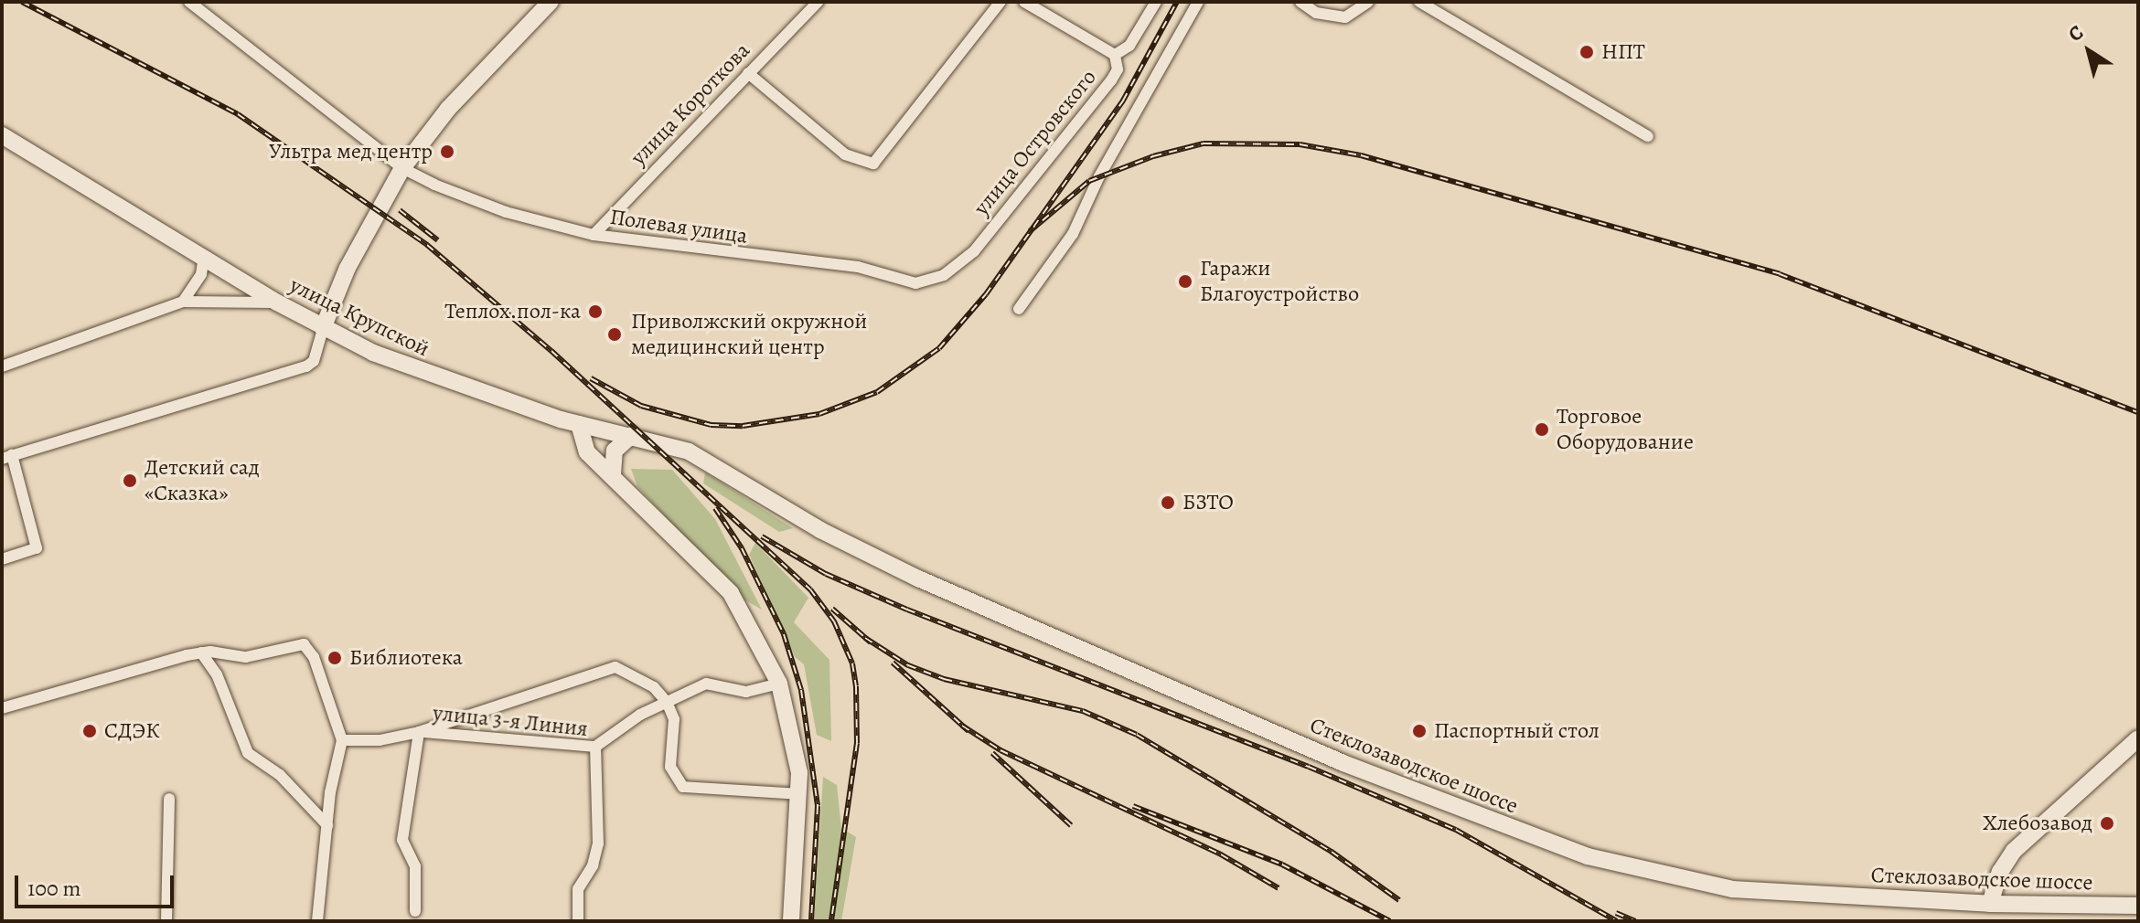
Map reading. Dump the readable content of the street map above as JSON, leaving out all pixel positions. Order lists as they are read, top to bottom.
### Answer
{
  "streets": {
    "main road": ["улица Крупской", "Стеклозаводское шоссе"],
    "street": [
      "улица Короткова",
      "улица Островского",
      "Полевая улица",
      "улица 3-я Линия"
    ]
  },
  "crossings": [
    ["улица Короткова", "Полевая улица"],
    ["улица Островского", "Полевая улица"],
    ["улица Крупской", "Стеклозаводское шоссе"]
  ],
  "places": [
    "НПТ",
    "Ультра мед центр",
    "Гаражи Благоустройство",
    "Теплох.пол-ка",
    "Приволжский окружной медицинский центр",
    "Торговое Оборудование",
    "Детский сад «Сказка»",
    "БЗТО",
    "Библиотека",
    "СДЭК",
    "Паспортный стол",
    "Хлебозавод"
  ],
  "scale_bar": "100 m",
  "north": "top left"
}
